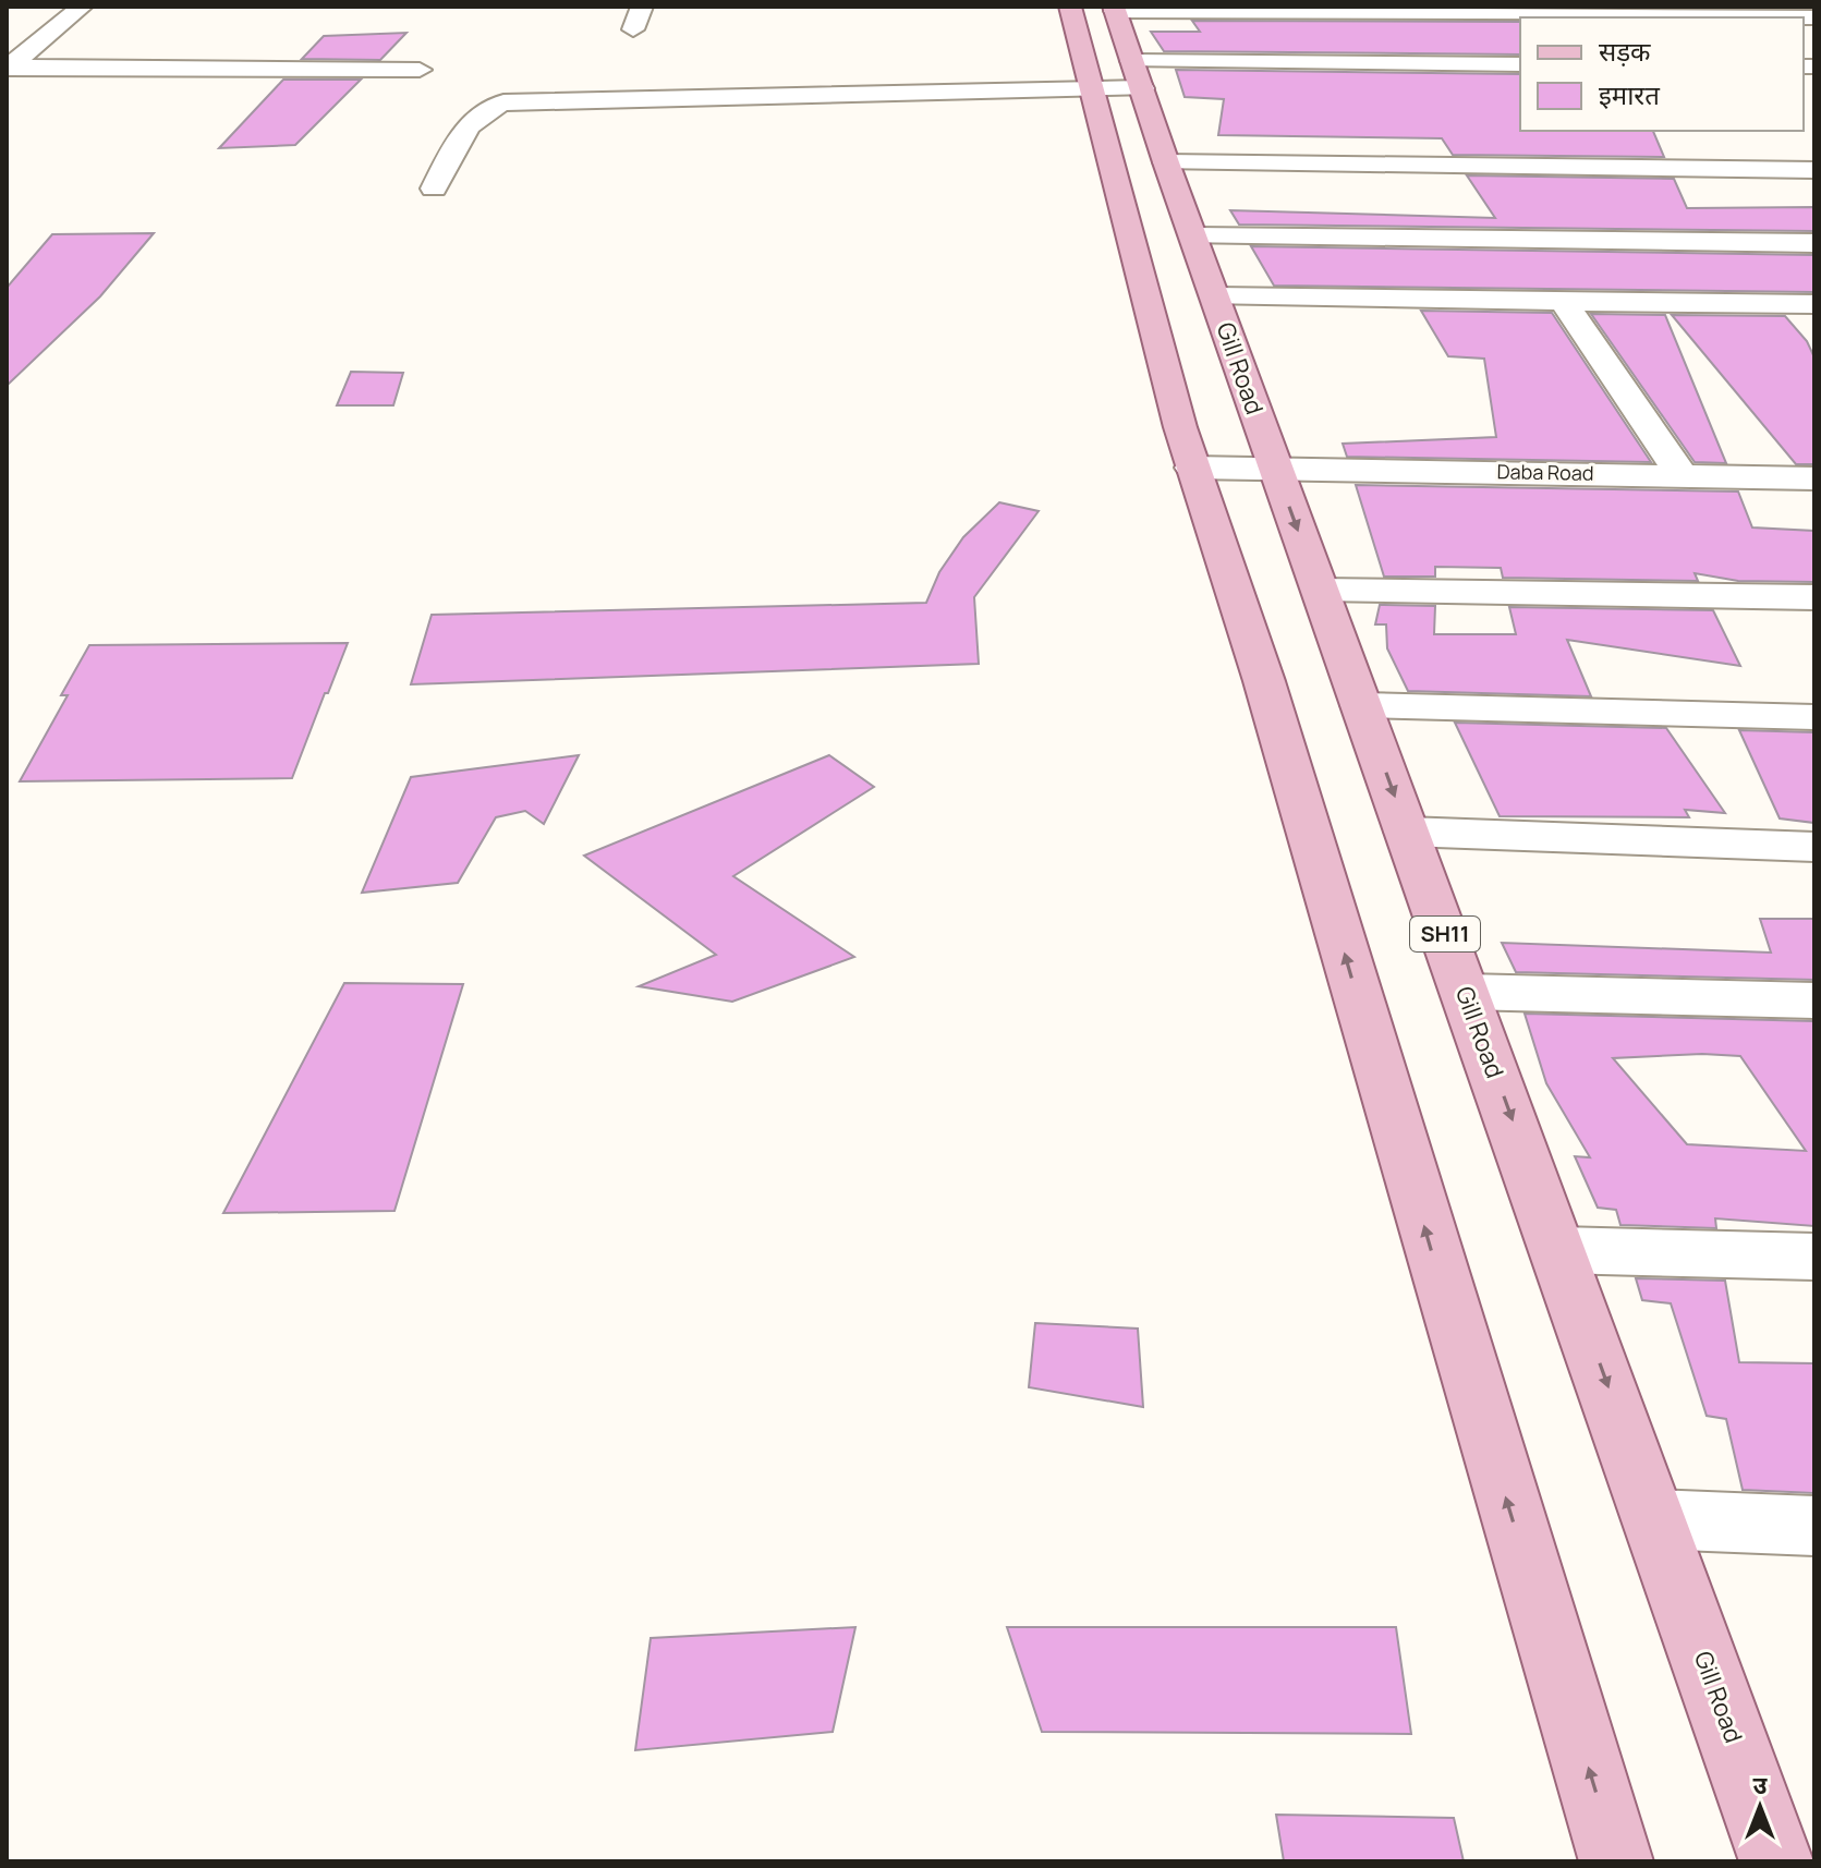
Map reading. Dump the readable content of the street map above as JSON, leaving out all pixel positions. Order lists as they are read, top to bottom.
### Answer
{
  "streets": {
    "main road": ["Gill Road", "SH11"],
    "street": ["Daba Road"]
  },
  "crossings": [
    ["Gill Road", "Daba Road"]
  ],
  "legend": ["सड़क", "इमारत"],
  "north": "top"
}
